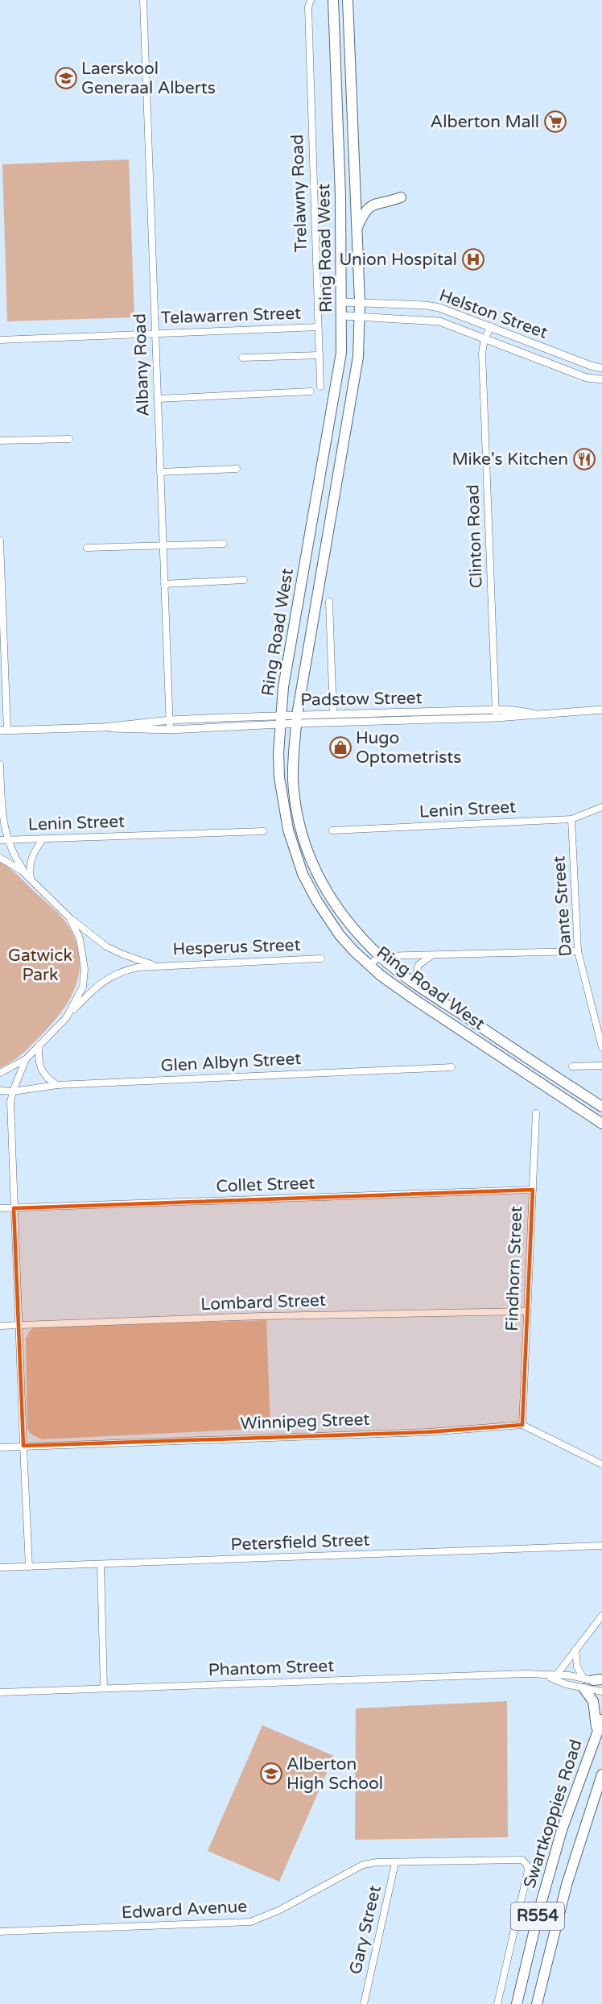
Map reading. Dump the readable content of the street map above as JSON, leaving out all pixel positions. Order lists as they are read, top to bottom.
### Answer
{
  "streets": {
    "main road": ["Ring Road West", "Swartkoppies Road", "R554"],
    "street": [
      "Trelawny Road",
      "Helston Street",
      "Telawarren Street",
      "Albany Road",
      "Clinton Road",
      "Padstow Street",
      "Lenin Street",
      "Dante Street",
      "Hesperus Street",
      "Glen Albyn Street",
      "Collet Street",
      "Findhorn Street",
      "Lombard Street",
      "Winnipeg Street",
      "Petersfield Street",
      "Phantom Street",
      "Edward Avenue",
      "Gary Street"
    ]
  },
  "crossings": [
    ["Trelawny Road", "Telawarren Street"],
    ["Ring Road West", "Helston Street"],
    ["Ring Road West", "Padstow Street"],
    ["Helston Street", "Clinton Road"],
    ["Telawarren Street", "Albany Road"],
    ["Albany Road", "Padstow Street"],
    ["Clinton Road", "Padstow Street"],
    ["Lenin Street", "Dante Street"],
    ["Collet Street", "Findhorn Street"],
    ["Findhorn Street", "Lombard Street"],
    ["Findhorn Street", "Winnipeg Street"],
    ["Edward Avenue", "Gary Street"]
  ],
  "parks": ["Gatwick Park"],
  "places": {
    "school or university": ["Laerskool Generaal Alberts", "Alberton High School"],
    "supermarket": ["Alberton Mall"],
    "hospital": ["Union Hospital"],
    "restaurant": ["Mike's Kitchen"],
    "shop": ["Hugo Optometrists"]
  }
}
